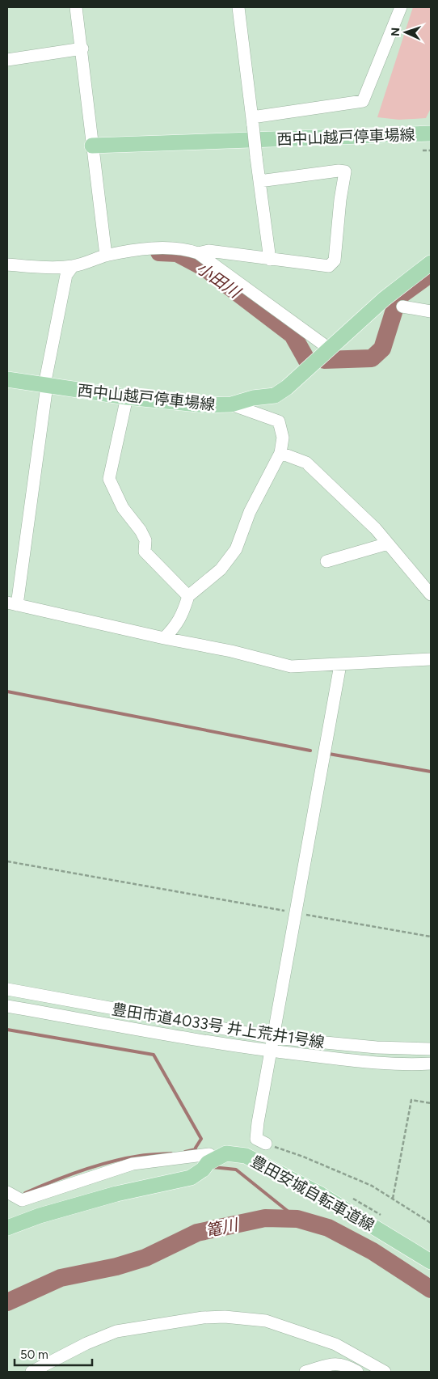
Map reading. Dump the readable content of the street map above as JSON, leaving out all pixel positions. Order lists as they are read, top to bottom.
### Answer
{
  "streets": {
    "main road": ["西中山越戸停車場線", "豊田安城自転車道線"],
    "street": ["豊田市道4033号 井上荒井1号線"]
  },
  "water": ["小田川", "篭川"],
  "scale_bar": "50 m",
  "north": "left"
}
